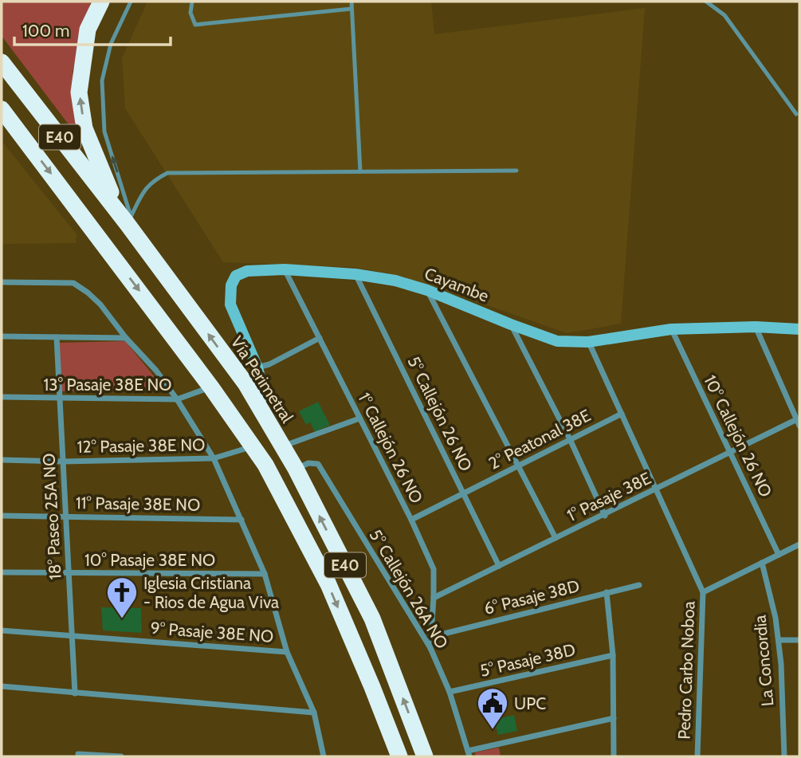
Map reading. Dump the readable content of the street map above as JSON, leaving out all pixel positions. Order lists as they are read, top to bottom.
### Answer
{
  "streets": {
    "highway": ["E40", "Vía Perimetral"],
    "street": [
      "Cayambe",
      "13° Pasaje 38E NO",
      "5° Callejón 26 NO",
      "10° Callejón 26 NO",
      "2° Peatonal 38E",
      "12° Pasaje 38E NO",
      "1° Callejón 26 NO",
      "1° Pasaje 38E",
      "11° Pasaje 38E NO",
      "18° Paseo 25A NO",
      "10° Pasaje 38E NO",
      "5° Callejón 26A NO",
      "6° Pasaje 38D",
      "9° Pasaje 38E NO",
      "5° Pasaje 38D",
      "La Concordia",
      "Pedro Carbo Noboa"
    ]
  },
  "crossings": [
    ["E40", "13° Pasaje 38E NO"],
    ["E40", "12° Pasaje 38E NO"],
    ["Cayambe", "Vía Perimetral"],
    ["Cayambe", "5° Callejón 26 NO"],
    ["Cayambe", "10° Callejón 26 NO"],
    ["Cayambe", "1° Callejón 26 NO"],
    ["Vía Perimetral", "5° Callejón 26A NO"],
    ["13° Pasaje 38E NO", "18° Paseo 25A NO"],
    ["5° Callejón 26 NO", "2° Peatonal 38E"],
    ["5° Callejón 26 NO", "1° Pasaje 38E"],
    ["10° Callejón 26 NO", "1° Pasaje 38E"],
    ["10° Callejón 26 NO", "Pedro Carbo Noboa"],
    ["2° Peatonal 38E", "1° Callejón 26 NO"],
    ["12° Pasaje 38E NO", "18° Paseo 25A NO"],
    ["1° Callejón 26 NO", "1° Pasaje 38E"],
    ["1° Callejón 26 NO", "5° Callejón 26A NO"],
    ["1° Callejón 26 NO", "6° Pasaje 38D"],
    ["11° Pasaje 38E NO", "18° Paseo 25A NO"],
    ["18° Paseo 25A NO", "10° Pasaje 38E NO"],
    ["18° Paseo 25A NO", "9° Pasaje 38E NO"],
    ["5° Callejón 26A NO", "5° Pasaje 38D"],
    ["La Concordia", "Pedro Carbo Noboa"]
  ],
  "places": {
    "church": ["Iglesia Cristiana - Rios de Agua Viva"],
    "public building": ["UPC"]
  },
  "scale_bar": "100 m"
}
